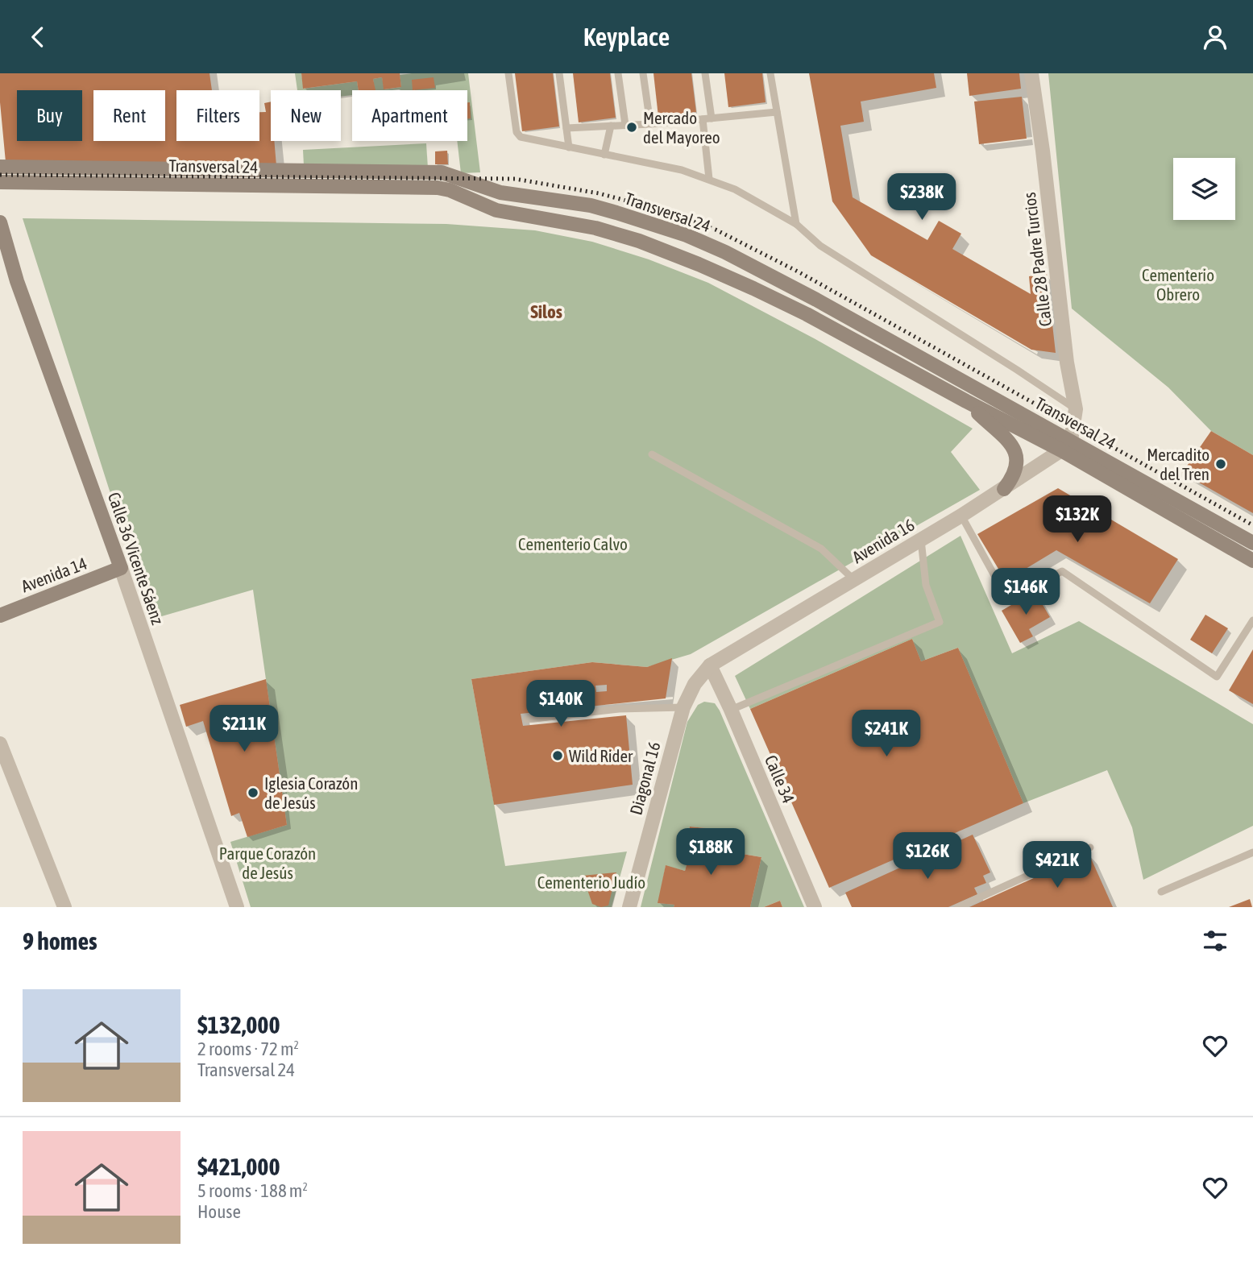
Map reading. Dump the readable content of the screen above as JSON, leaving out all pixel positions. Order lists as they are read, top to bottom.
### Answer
{
  "streets": {
    "main road": ["Transversal 24", "Calle 36 Vicente Sáenz", "Avenida 14"],
    "street": [
      "Calle 28 Padre Turcios",
      "Avenida 16",
      "Diagonal 16",
      "Calle 34"
    ]
  },
  "crossings": [
    ["Transversal 24", "Calle 28 Padre Turcios"],
    ["Transversal 24", "Avenida 16"],
    ["Calle 28 Padre Turcios", "Avenida 16"],
    ["Avenida 16", "Diagonal 16"],
    ["Avenida 16", "Calle 34"],
    ["Calle 36 Vicente Sáenz", "Avenida 14"],
    ["Diagonal 16", "Calle 34"]
  ],
  "districts": ["Silos"],
  "parks": [
    "Cementerio Obrero",
    "Cementerio Calvo",
    "Parque Corazón de Jesús",
    "Cementerio Judío"
  ],
  "places": [
    "Mercado del Mayoreo",
    "Mercadito del Tren",
    "Wild Rider",
    "Iglesia Corazón de Jesús"
  ],
  "page": {
    "header": "Keyplace",
    "chip": [
      "Buy",
      "Rent",
      "Filters",
      "New",
      "Apartment"
    ],
    "price": [
      "$238K",
      "$132K",
      "$146K",
      "$140K",
      "$211K",
      "$241K",
      "$188K",
      "$126K",
      "$421K"
    ],
    "heading": "9 homes",
    "list": [
      {
        "name": "$132,000",
        "note": "2 rooms · 72 m² · Transversal 24"
      },
      {
        "name": "$421,000",
        "note": "5 rooms · 188 m² · House"
      }
    ]
  }
}
